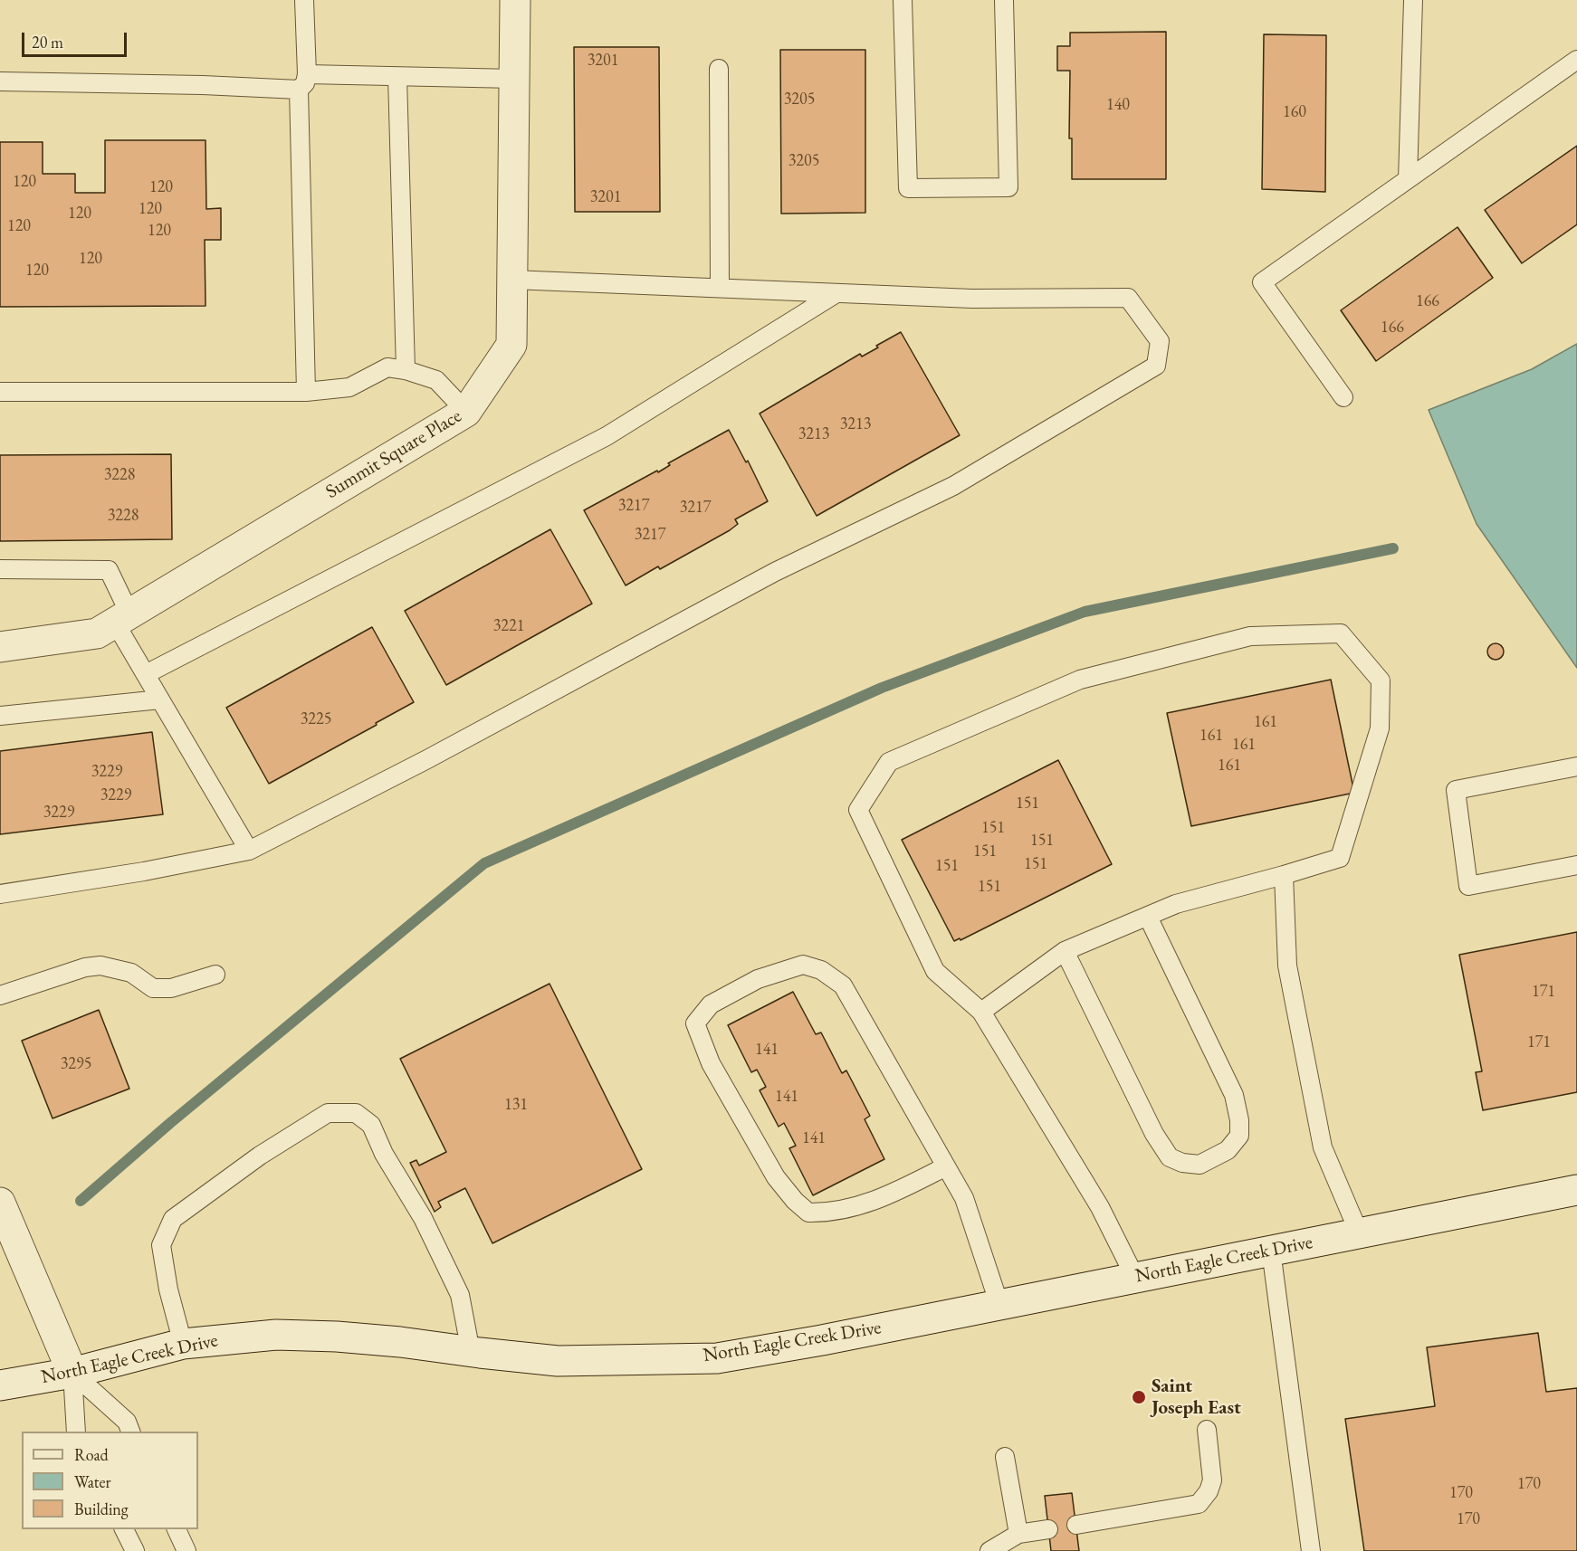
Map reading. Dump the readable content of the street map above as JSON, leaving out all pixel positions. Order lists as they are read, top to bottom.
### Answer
{
  "streets": {
    "street": ["Summit Square Place", "North Eagle Creek Drive"]
  },
  "places": ["Saint Joseph East"],
  "house_numbers": [
    "3201",
    "3205",
    "140",
    "160",
    "3205",
    "120",
    "120",
    "3201",
    "120",
    "120",
    "120",
    "120",
    "120",
    "120",
    "166",
    "166",
    "3213",
    "3213",
    "3228",
    "3217",
    "3217",
    "3228",
    "3217",
    "3221",
    "3225",
    "161",
    "161",
    "161",
    "161",
    "3229",
    "3229",
    "151",
    "3229",
    "151",
    "151",
    "151",
    "151",
    "151",
    "151",
    "171",
    "171",
    "141",
    "3295",
    "141",
    "131",
    "141",
    "170",
    "170",
    "170"
  ],
  "legend": ["Road", "Water", "Building"],
  "scale_bar": "20 m"
}
